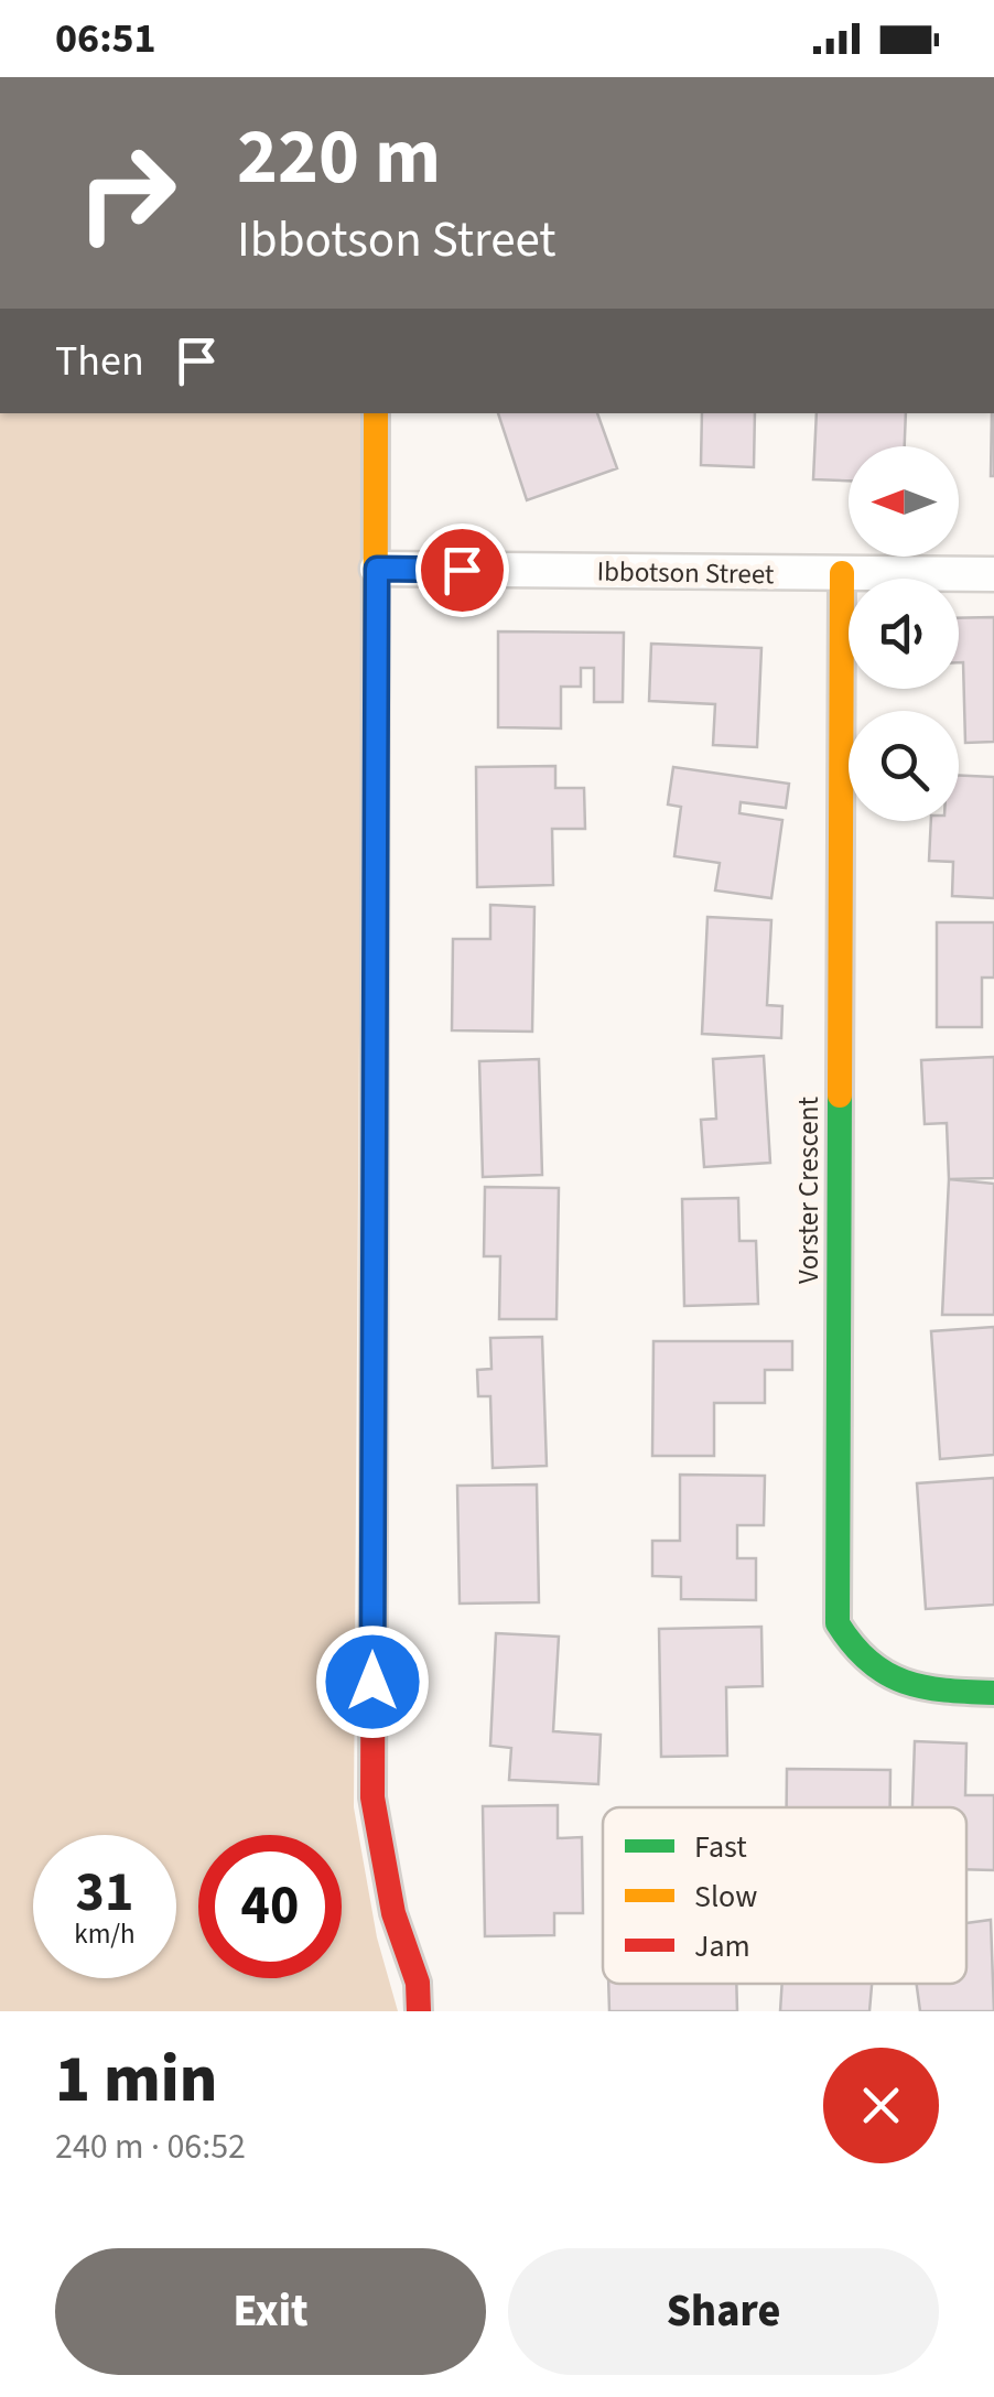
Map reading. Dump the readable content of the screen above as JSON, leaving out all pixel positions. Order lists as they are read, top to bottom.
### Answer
{
  "streets": {
    "street": ["Ibbotson Street", "Vorster Crescent"]
  },
  "crossings": [
    ["Ibbotson Street", "Vorster Crescent"]
  ],
  "legend": ["Fast", "Slow", "Jam"],
  "north": "left",
  "page": {
    "status": "06:51",
    "turn": ["220 m", "Ibbotson Street"],
    "then": "Then",
    "speed": "31 km/h",
    "limit": "40",
    "heading": ["1 min", "240 m · 06:52"],
    "buttons": ["Exit", "Share"]
  }
}
